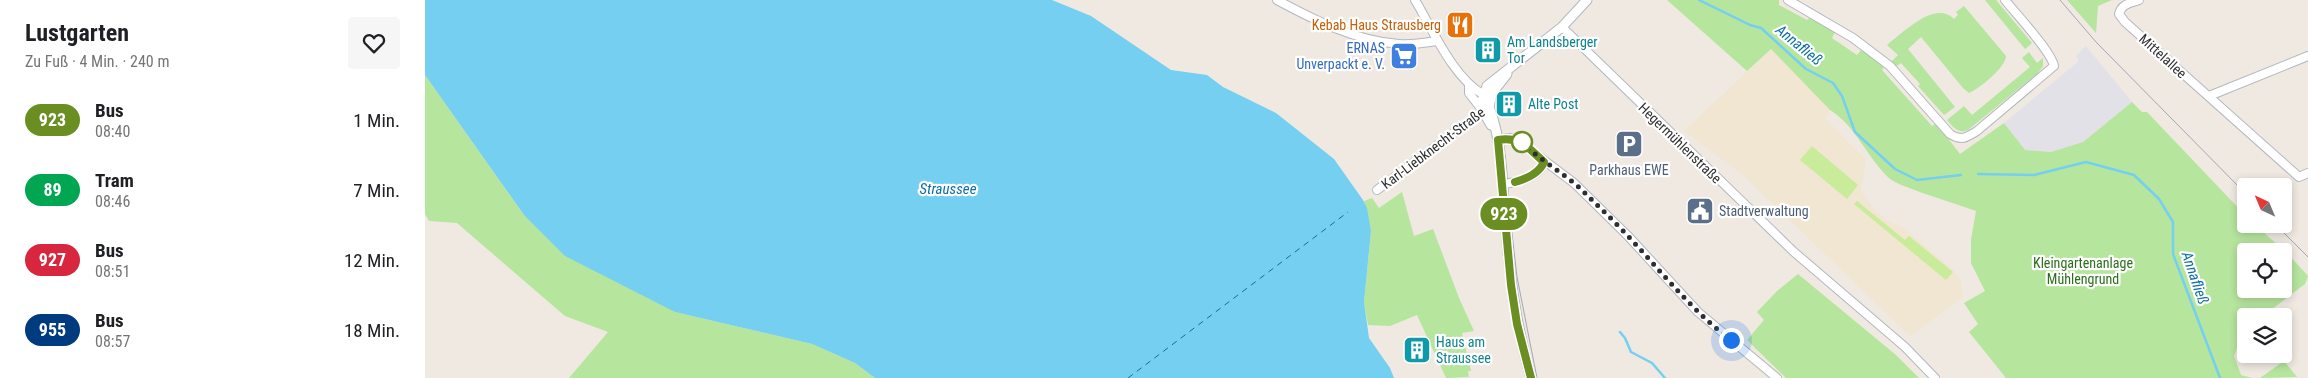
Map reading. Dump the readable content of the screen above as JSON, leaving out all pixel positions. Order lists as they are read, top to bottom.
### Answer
{
  "streets": {
    "street": ["Mittelallee", "Hegermühlenstraße", "Karl-Liebknecht-Straße"]
  },
  "water": ["Annafließ", "Straussee"],
  "parks": ["Kleingartenanlage Mühlengrund"],
  "places": {
    "restaurant": ["Kebab Haus Strausberg"],
    "building": ["Am Landsberger Tor", "Alte Post", "Haus am Straussee"],
    "supermarket": ["ERNAS Unverpackt e. V."],
    "parking": ["Parkhaus EWE"],
    "public building": ["Stadtverwaltung"]
  },
  "lines": ["bus line 923"],
  "north": "top left",
  "page": {
    "heading": ["Lustgarten", "Zu Fuß · 4 Min. · 240 m"],
    "on_map": "923",
    "list": [
      {
        "mark": "923",
        "name": "Bus",
        "note": "08:40",
        "value": "1 Min."
      },
      {
        "mark": "89",
        "name": "Tram",
        "note": "08:46",
        "value": "7 Min."
      },
      {
        "mark": "927",
        "name": "Bus",
        "note": "08:51",
        "value": "12 Min."
      },
      {
        "mark": "955",
        "name": "Bus",
        "note": "08:57",
        "value": "18 Min."
      }
    ]
  }
}
